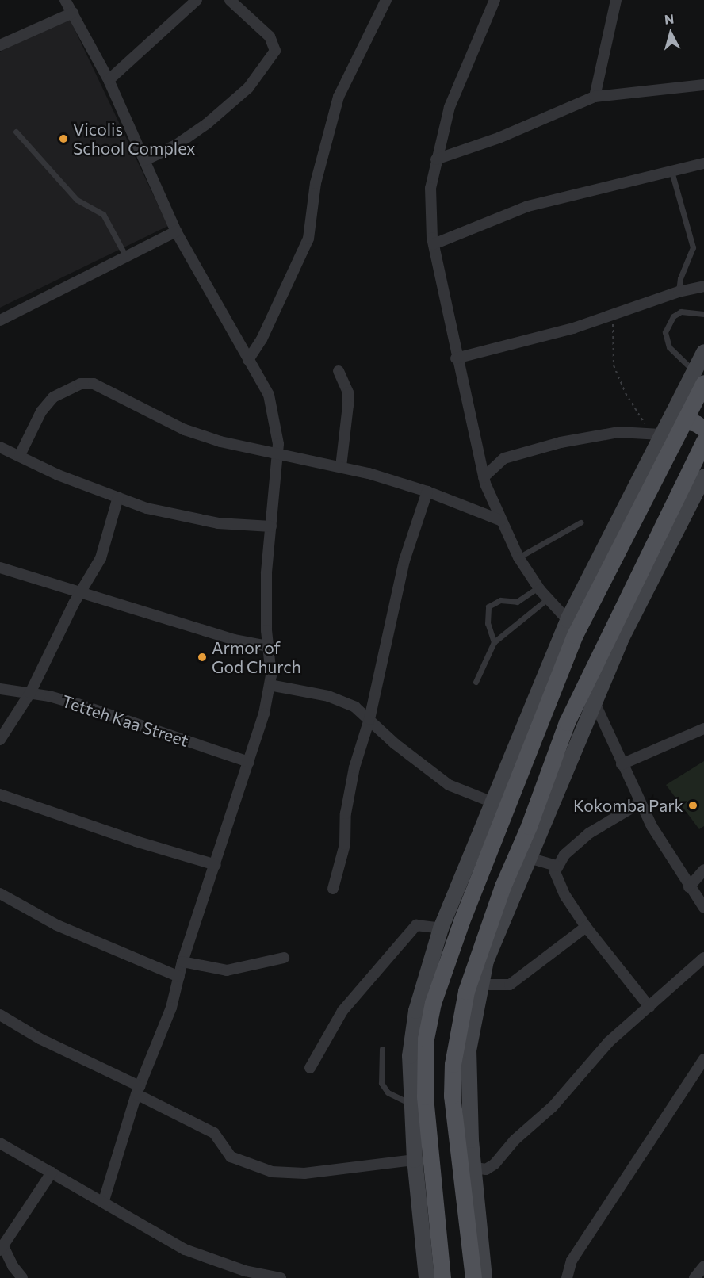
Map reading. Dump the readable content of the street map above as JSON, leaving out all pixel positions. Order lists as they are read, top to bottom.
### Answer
{
  "streets": {
    "street": ["Tetteh Kaa Street"]
  },
  "places": ["Vicolis School Complex", "Armor of God Church", "Kokomba Park"],
  "north": "top"
}
